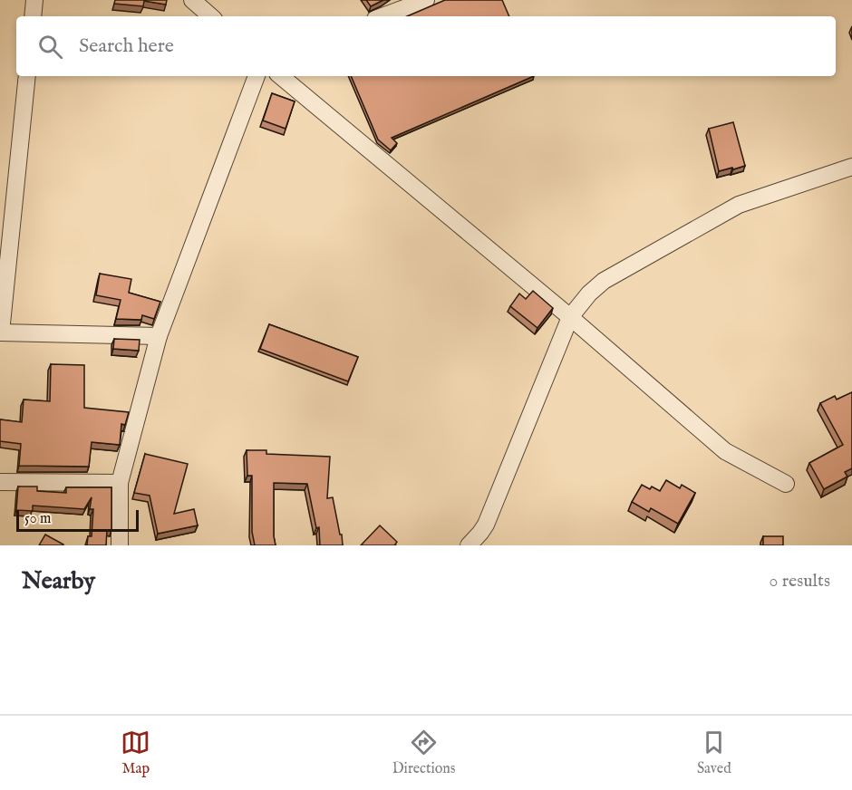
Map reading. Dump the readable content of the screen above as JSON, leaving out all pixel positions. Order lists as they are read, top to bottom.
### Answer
{
  "scale_bar": "50 m",
  "page": {
    "search": "Search here",
    "scale": "50 m",
    "heading": ["Nearby", "0 results"],
    "nav": ["Map", "Directions", "Saved"]
  }
}
